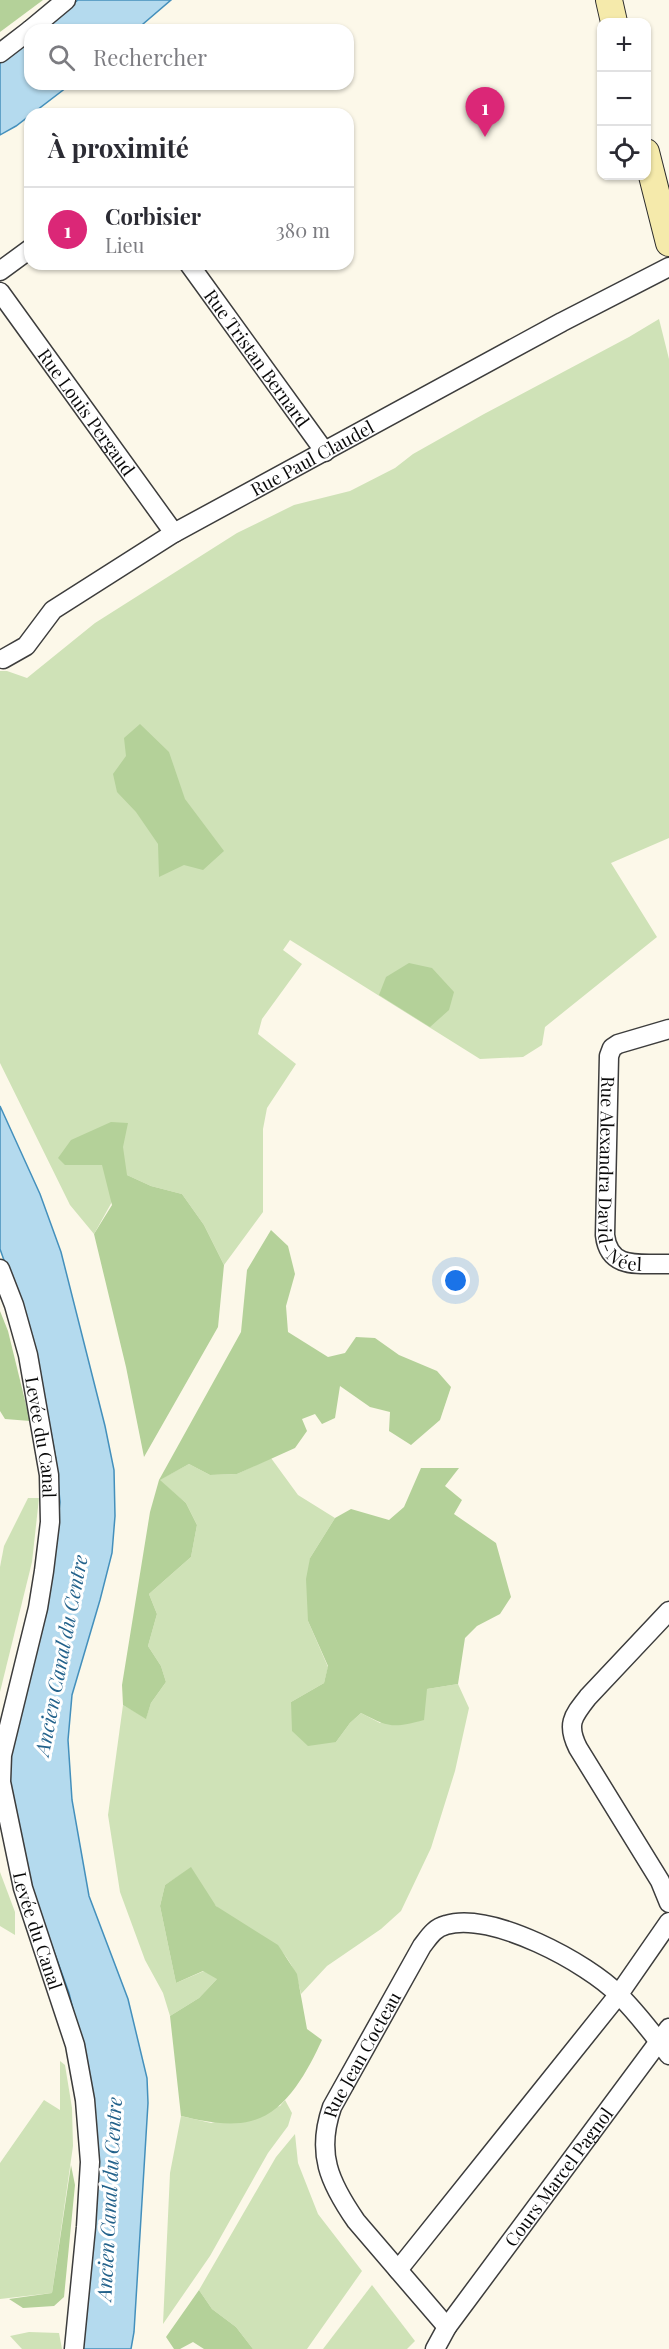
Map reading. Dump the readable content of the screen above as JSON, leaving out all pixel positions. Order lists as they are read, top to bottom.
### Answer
{
  "streets": {
    "street": [
      "Rue Tristan Bernard",
      "Rue Louis Pergaud",
      "Rue Paul Claudel",
      "Rue Alexandra David-Néel",
      "Levée du Canal",
      "Rue Jean Cocteau",
      "Cours Marcel Pagnol"
    ]
  },
  "crossings": [
    ["Rue Tristan Bernard", "Rue Paul Claudel"],
    ["Rue Louis Pergaud", "Rue Paul Claudel"],
    ["Rue Jean Cocteau", "Cours Marcel Pagnol"]
  ],
  "water": ["Ancien Canal du Centre"],
  "page": {
    "map_buttons": ["+", "−"],
    "search": "Rechercher",
    "pins": "1",
    "heading": "À proximité",
    "list": [
      {
        "mark": "1",
        "name": "Corbisier",
        "note": "Lieu",
        "value": "380 m"
      }
    ]
  }
}
